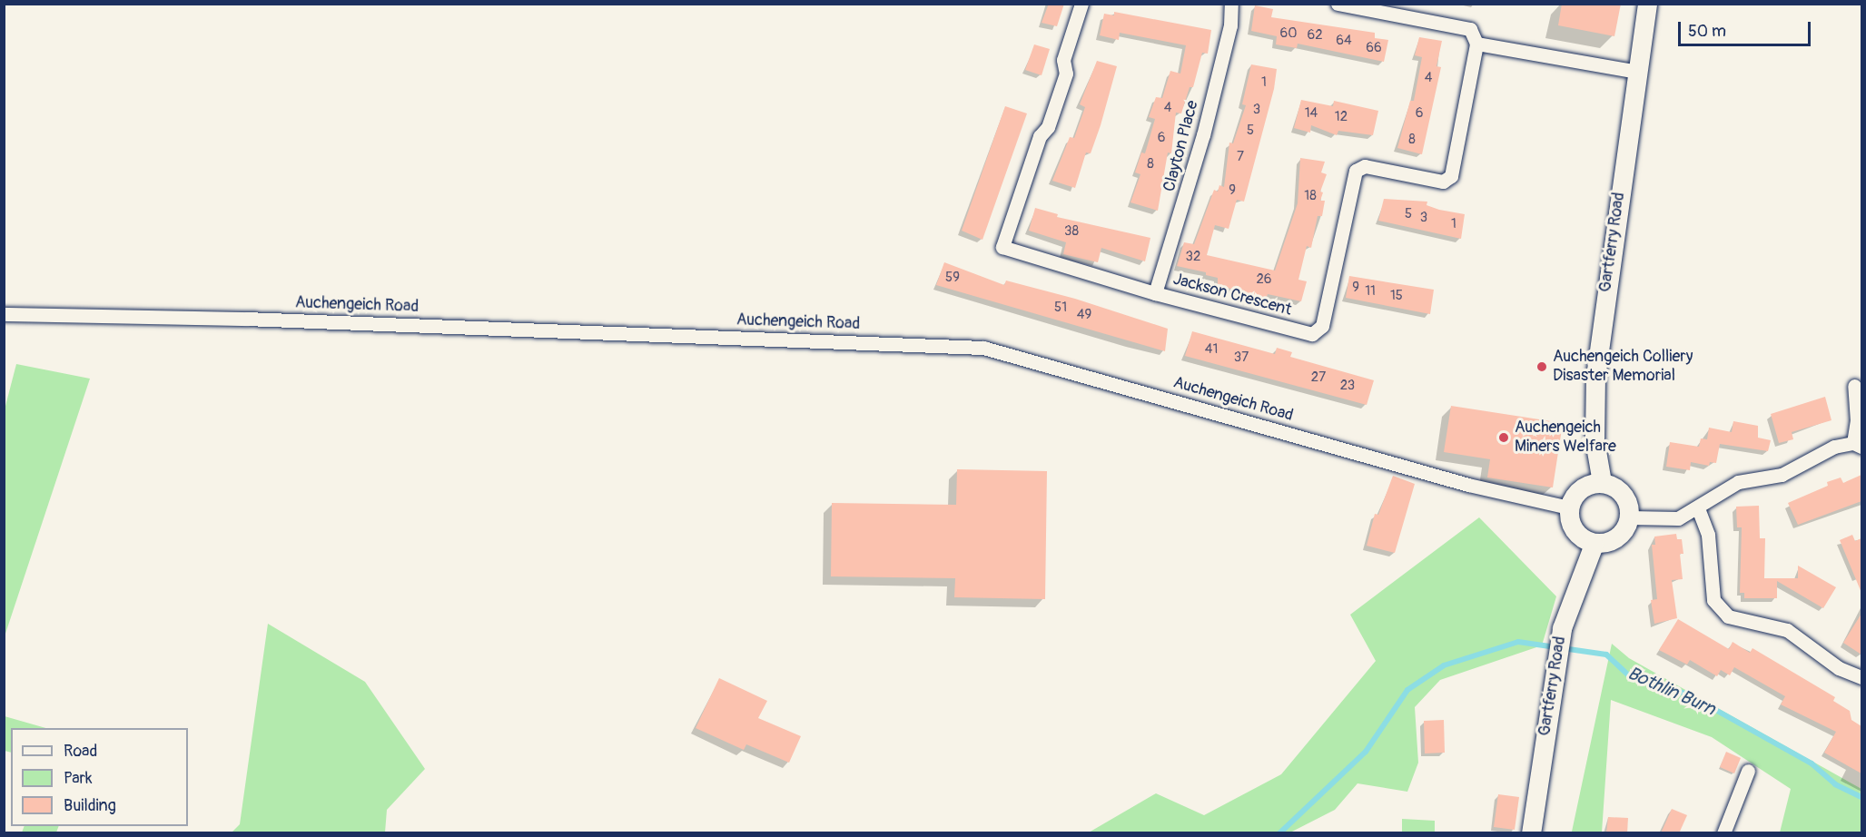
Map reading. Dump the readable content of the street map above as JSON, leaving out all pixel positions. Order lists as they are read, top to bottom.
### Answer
{
  "streets": {
    "street": [
      "Clayton Place",
      "Gartferry Road",
      "Jackson Crescent",
      "Auchengeich Road"
    ]
  },
  "crossings": [
    ["Clayton Place", "Jackson Crescent"],
    ["Gartferry Road", "Auchengeich Road"]
  ],
  "water": ["Bothlin Burn"],
  "places": ["Auchengeich Colliery Disaster Memorial", "Auchengeich Miners Welfare"],
  "house_numbers": [
    "60",
    "62",
    "64",
    "66",
    "4",
    "1",
    "4",
    "3",
    "14",
    "6",
    "12",
    "5",
    "6",
    "8",
    "7",
    "8",
    "9",
    "18",
    "5",
    "3",
    "1",
    "38",
    "32",
    "59",
    "26",
    "9",
    "11",
    "15",
    "51",
    "49",
    "41",
    "37",
    "27",
    "23"
  ],
  "legend": ["Road", "Park", "Building"],
  "scale_bar": "50 m"
}
